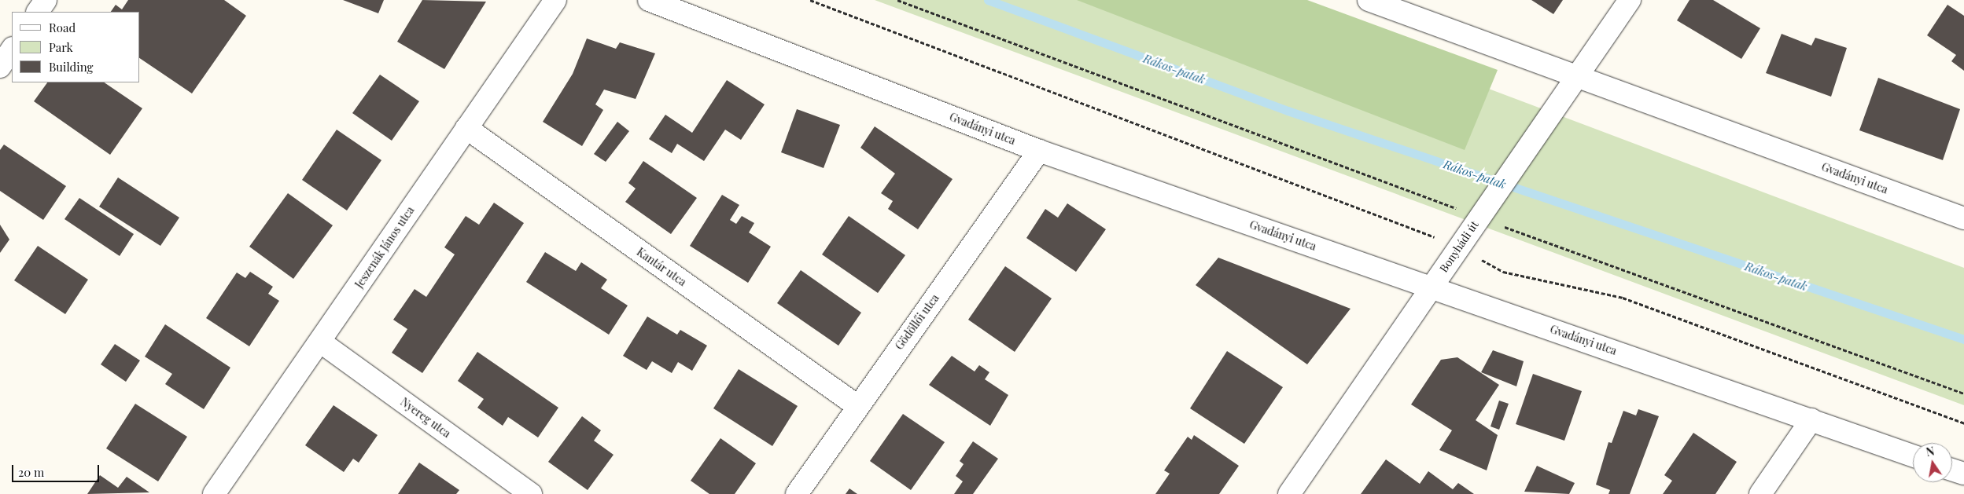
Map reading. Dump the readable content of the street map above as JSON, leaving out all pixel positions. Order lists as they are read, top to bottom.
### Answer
{
  "streets": {
    "street": [
      "Gvadányi utca",
      "Bonyhádi út",
      "Jeszenák János utca",
      "Kantár utca",
      "Gödöllői utca",
      "Nyereg utca"
    ]
  },
  "crossings": [
    ["Gvadányi utca", "Bonyhádi út"],
    ["Gvadányi utca", "Gödöllői utca"],
    ["Jeszenák János utca", "Kantár utca"],
    ["Jeszenák János utca", "Nyereg utca"],
    ["Kantár utca", "Gödöllői utca"]
  ],
  "water": ["Rákos-patak"],
  "legend": ["Road", "Park", "Building"],
  "scale_bar": "20 m",
  "north": "top"
}
